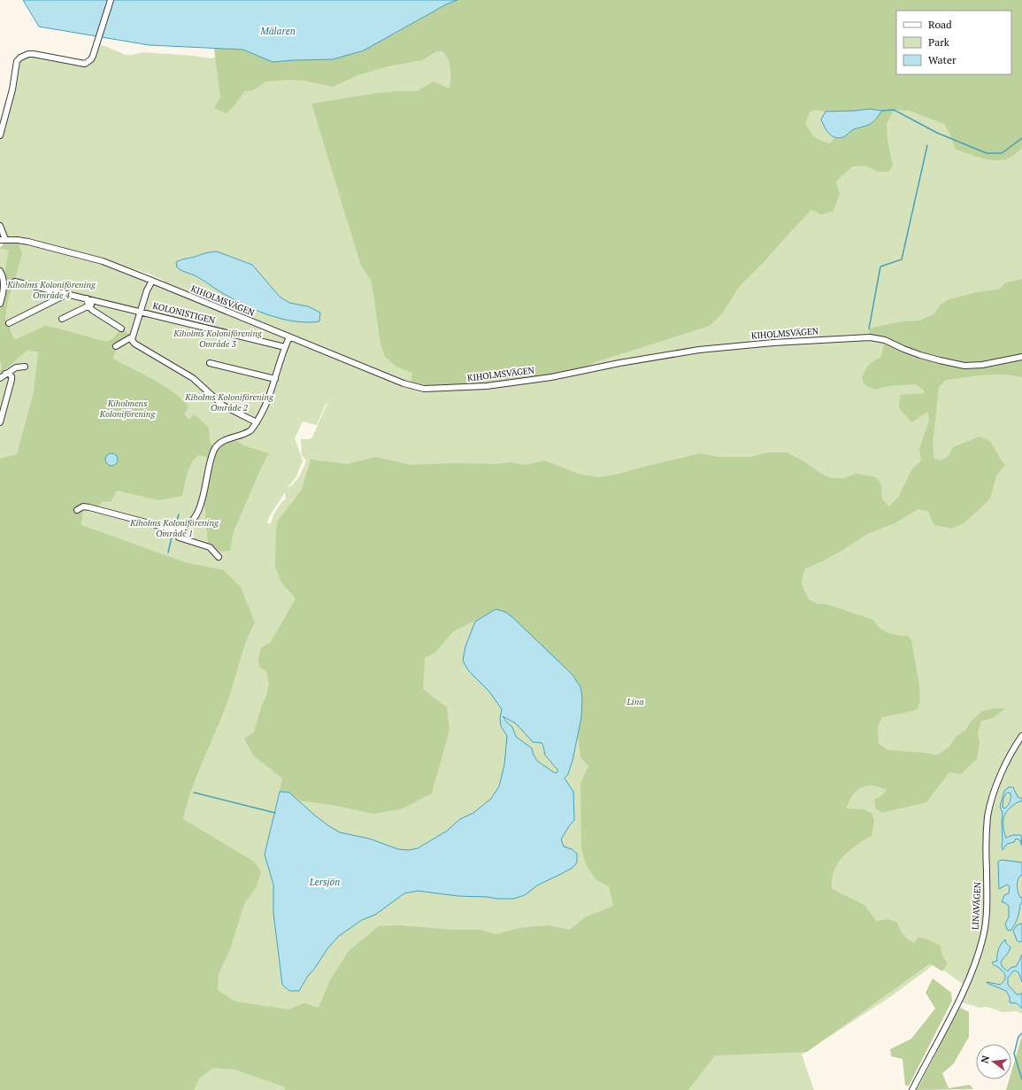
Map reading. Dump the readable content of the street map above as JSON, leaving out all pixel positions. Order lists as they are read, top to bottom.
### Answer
{
  "streets": {
    "street": ["KIHOLMSVÄGEN", "KOLONISTIGEN", "LINAVÄGEN"]
  },
  "water": ["Mälaren", "Lersjön"],
  "parks": [
    "Kiholms Koloniförening Område 4",
    "Kiholms Koloniförening Område 3",
    "Kiholms Koloniförening Område 2",
    "Kiholmens Koloniförening",
    "Kiholms Koloniförening Område 1",
    "Lina"
  ],
  "legend": ["Road", "Park", "Water"],
  "north": "left"
}
